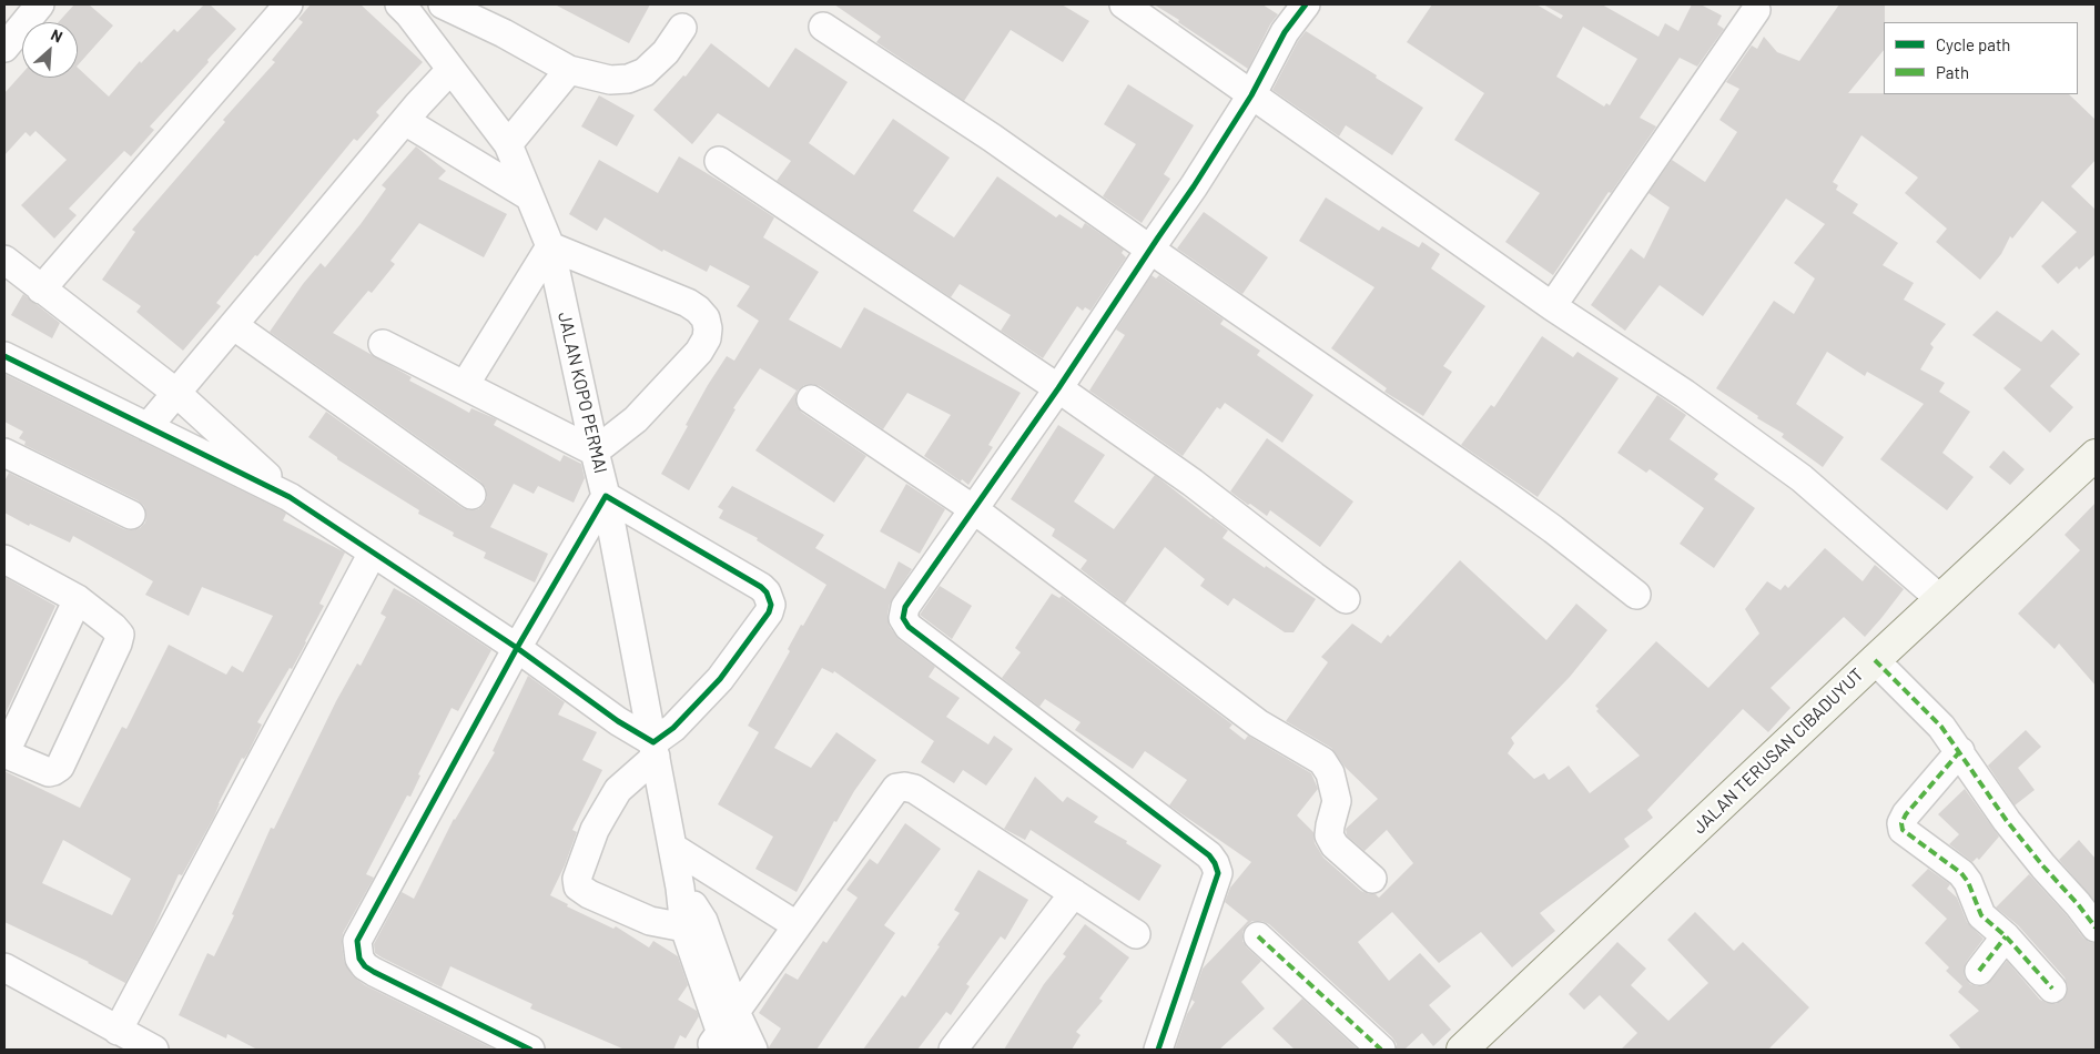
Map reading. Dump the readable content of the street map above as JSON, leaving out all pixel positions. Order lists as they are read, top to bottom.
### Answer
{
  "streets": {
    "main road": ["JALAN TERUSAN CIBADUYUT"],
    "street": ["JALAN KOPO PERMAI"]
  },
  "legend": ["Cycle path", "Path"],
  "north": "top right"
}
